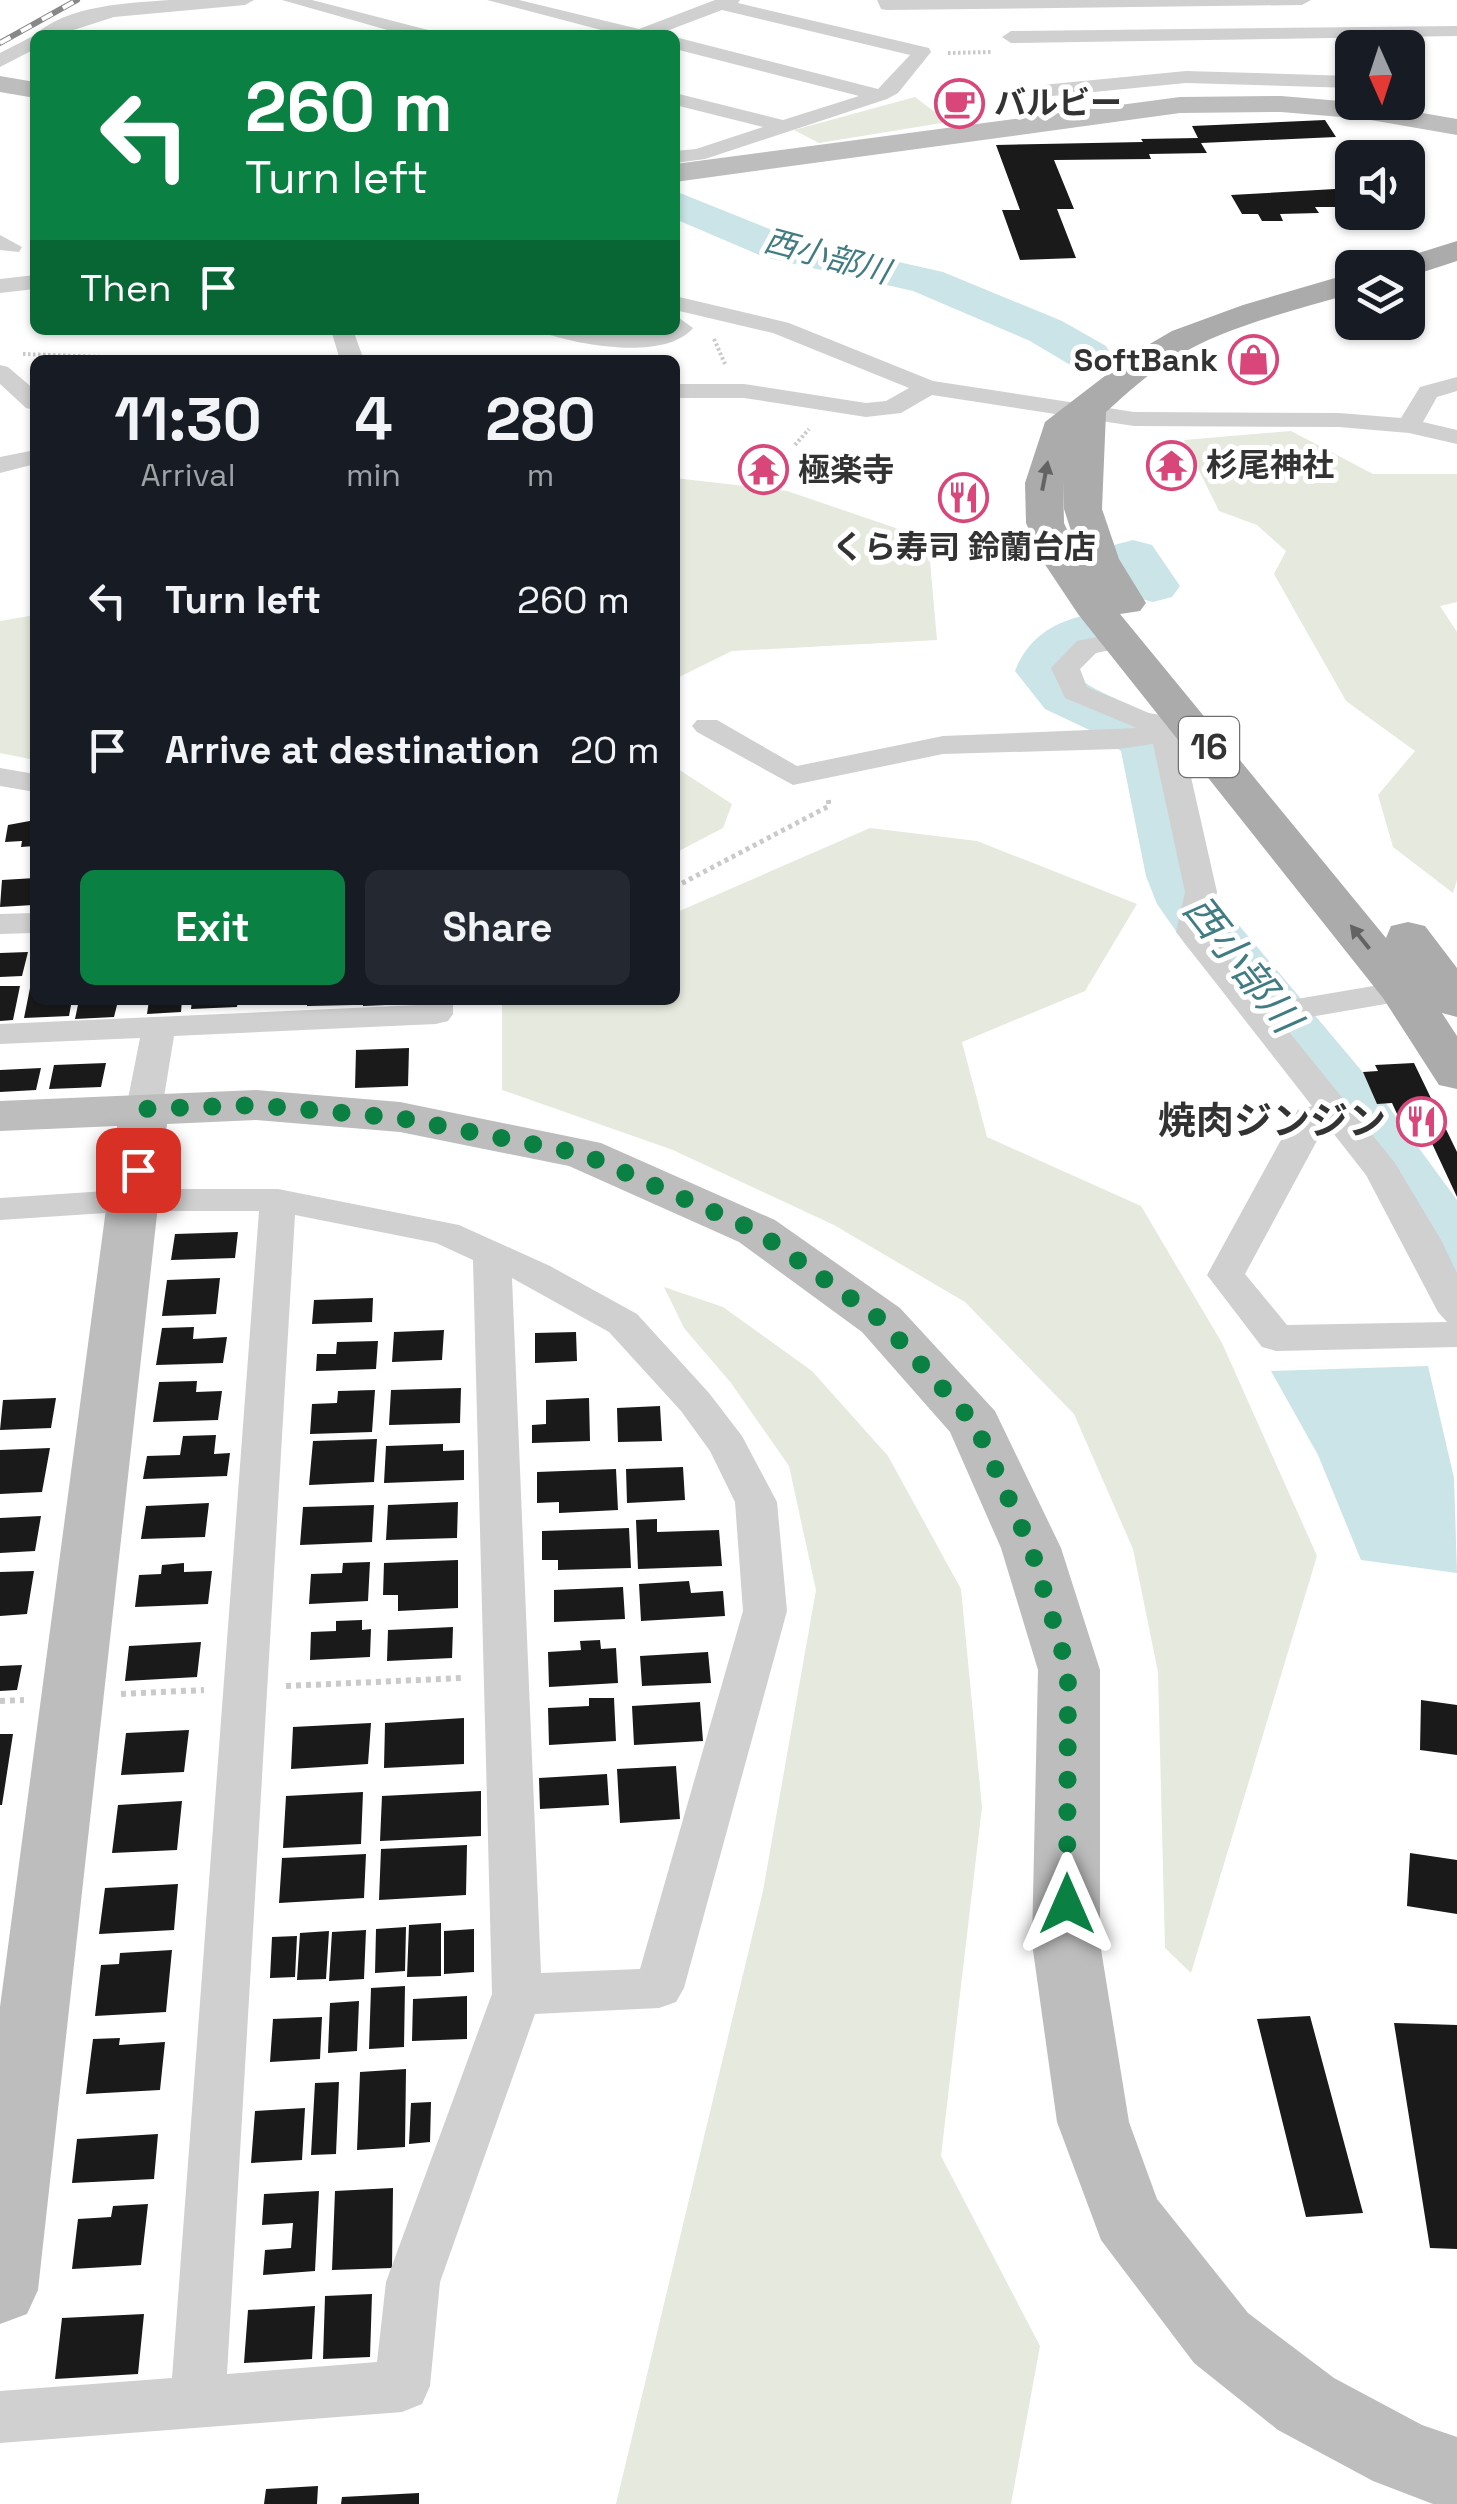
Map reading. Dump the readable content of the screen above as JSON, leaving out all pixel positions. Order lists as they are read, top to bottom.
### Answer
{
  "streets": {
    "main road": ["16"]
  },
  "water": ["西小部川"],
  "places": {
    "cafe": ["バルビー"],
    "shop": ["SoftBank"],
    "temple": ["杉尾神社", "極楽寺"],
    "restaurant": ["くら寿司 鈴蘭台店", "焼肉ジンジン"]
  },
  "north": "bottom",
  "page": {
    "turn": ["260 m", "Turn left"],
    "then": "Then",
    "eta": [
      "11:30",
      "Arrival",
      "4",
      "min",
      "280",
      "m"
    ],
    "list": [
      {
        "name": "Turn left",
        "value": "260 m"
      },
      {
        "name": "Arrive at destination",
        "value": "20 m"
      }
    ],
    "buttons": ["Exit", "Share"]
  }
}
